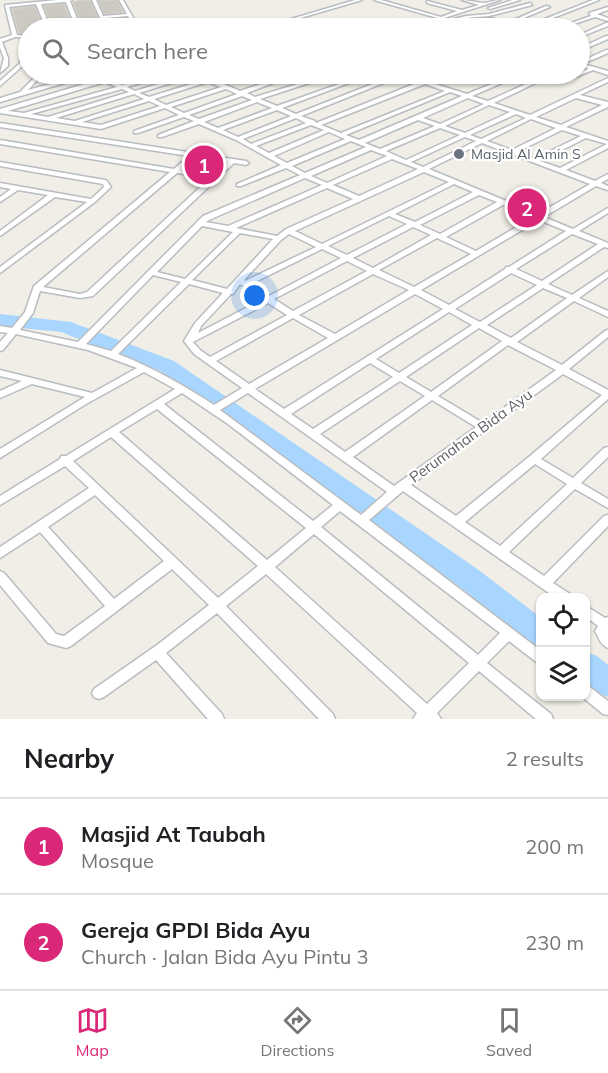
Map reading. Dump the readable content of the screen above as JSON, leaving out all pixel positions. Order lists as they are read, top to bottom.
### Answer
{
  "streets": {
    "street": ["Perumahan Bida Ayu"]
  },
  "places": ["Masjid Al Amin S"],
  "page": {
    "search": "Search here",
    "pins": ["1", "2"],
    "heading": ["Nearby", "2 results"],
    "list": [
      {
        "mark": "1",
        "name": "Masjid At Taubah",
        "note": "Mosque",
        "value": "200 m"
      },
      {
        "mark": "2",
        "name": "Gereja GPDI Bida Ayu",
        "note": "Church · Jalan Bida Ayu Pintu 3",
        "value": "230 m"
      }
    ],
    "nav": ["Map", "Directions", "Saved"]
  }
}
